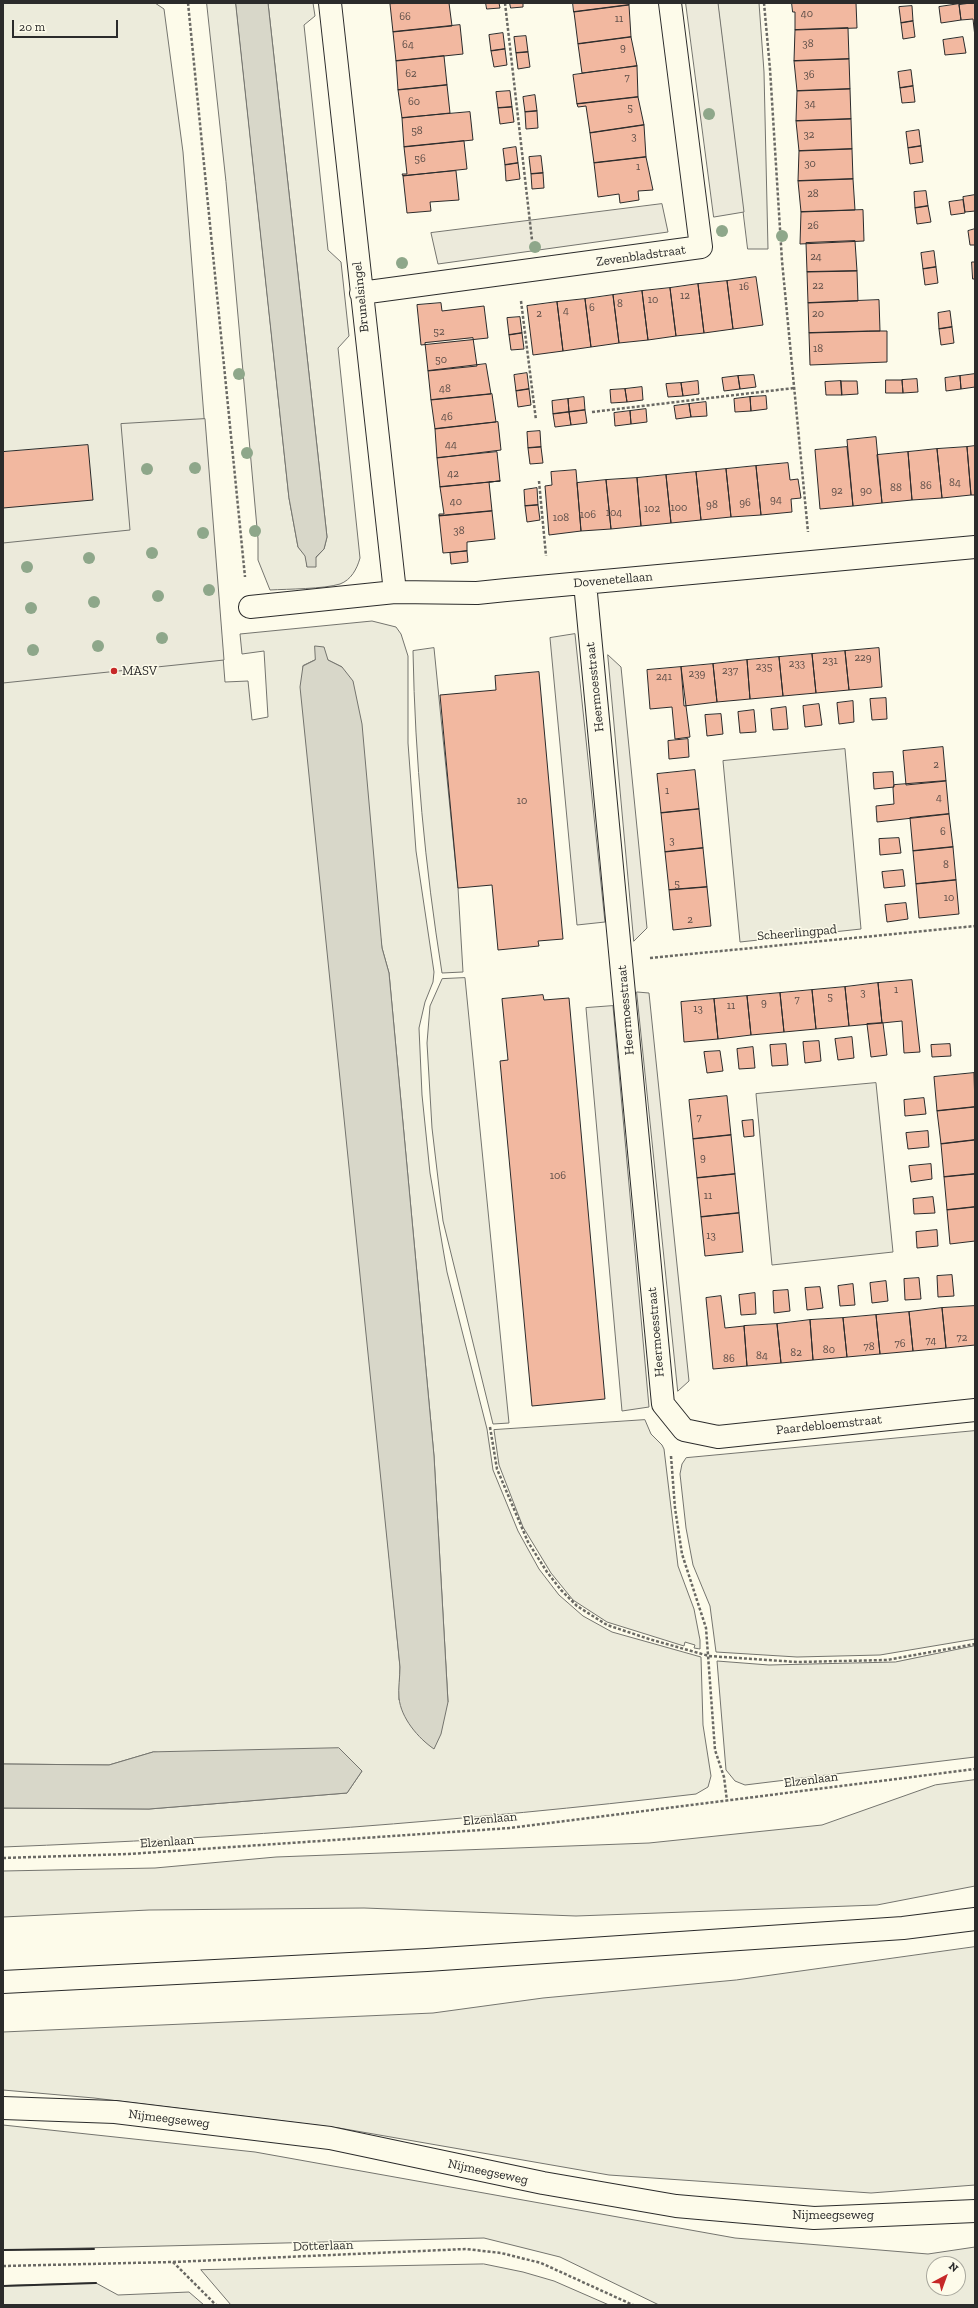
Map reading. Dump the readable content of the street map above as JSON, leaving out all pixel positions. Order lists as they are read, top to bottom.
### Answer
{
  "streets": {
    "street": [
      "Zevenbladstraat",
      "Brunelsingel",
      "Dovenetellaan",
      "Heermoesstraat",
      "Paardebloemstraat",
      "Nijmeegseweg"
    ],
    "path": ["Scheerlingpad", "Elzenlaan", "Dotterlaan"]
  },
  "crossings": [
    ["Zevenbladstraat", "Brunelsingel"],
    ["Brunelsingel", "Dovenetellaan"],
    ["Dovenetellaan", "Heermoesstraat"],
    ["Heermoesstraat", "Scheerlingpad"],
    ["Heermoesstraat", "Paardebloemstraat"]
  ],
  "places": ["MASV"],
  "house_numbers": [
    "40",
    "66",
    "11",
    "38",
    "64",
    "9",
    "62",
    "36",
    "7",
    "60",
    "34",
    "5",
    "58",
    "32",
    "3",
    "56",
    "30",
    "1",
    "28",
    "26",
    "24",
    "22",
    "16",
    "12",
    "10",
    "8",
    "6",
    "4",
    "2",
    "20",
    "52",
    "18",
    "50",
    "48",
    "46",
    "44",
    "42",
    "84",
    "86",
    "88",
    "92",
    "90",
    "94",
    "40",
    "96",
    "98",
    "100",
    "102",
    "104",
    "106",
    "108",
    "38",
    "229",
    "231",
    "233",
    "235",
    "237",
    "239",
    "241",
    "2",
    "1",
    "4",
    "10",
    "6",
    "3",
    "8",
    "5",
    "10",
    "2",
    "1",
    "3",
    "5",
    "7",
    "9",
    "11",
    "13",
    "7",
    "9",
    "106",
    "11",
    "13",
    "72",
    "74",
    "76",
    "78",
    "80",
    "82",
    "84",
    "86"
  ],
  "scale_bar": "20 m",
  "north": "top right"
}
